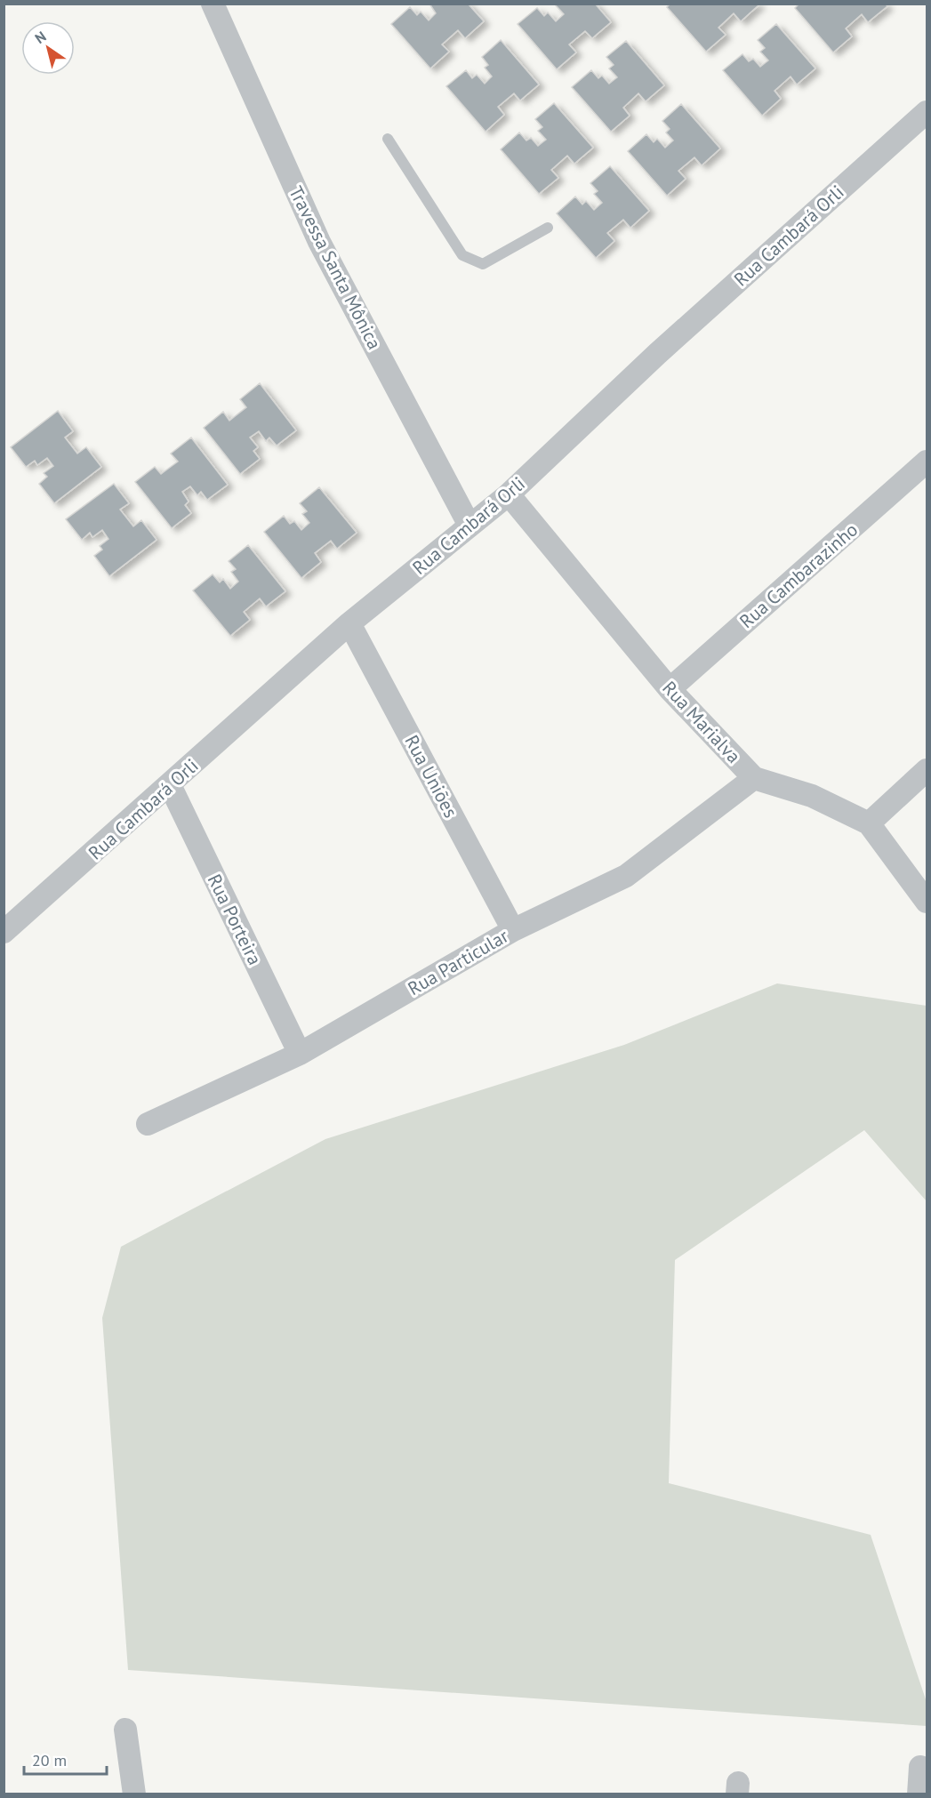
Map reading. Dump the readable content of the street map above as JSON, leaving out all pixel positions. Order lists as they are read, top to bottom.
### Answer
{
  "streets": {
    "street": [
      "Rua Cambará Orli",
      "Travessa Santa Mônica",
      "Rua Cambarazinho",
      "Rua Marialva",
      "Rua Uniões",
      "Rua Porteira",
      "Rua Particular"
    ]
  },
  "crossings": [
    ["Rua Cambará Orli", "Travessa Santa Mônica"],
    ["Rua Cambará Orli", "Rua Marialva"],
    ["Rua Cambará Orli", "Rua Uniões"],
    ["Rua Cambará Orli", "Rua Porteira"],
    ["Rua Cambarazinho", "Rua Marialva"],
    ["Rua Marialva", "Rua Particular"],
    ["Rua Uniões", "Rua Particular"],
    ["Rua Porteira", "Rua Particular"]
  ],
  "scale_bar": "20 m",
  "north": "top left"
}
